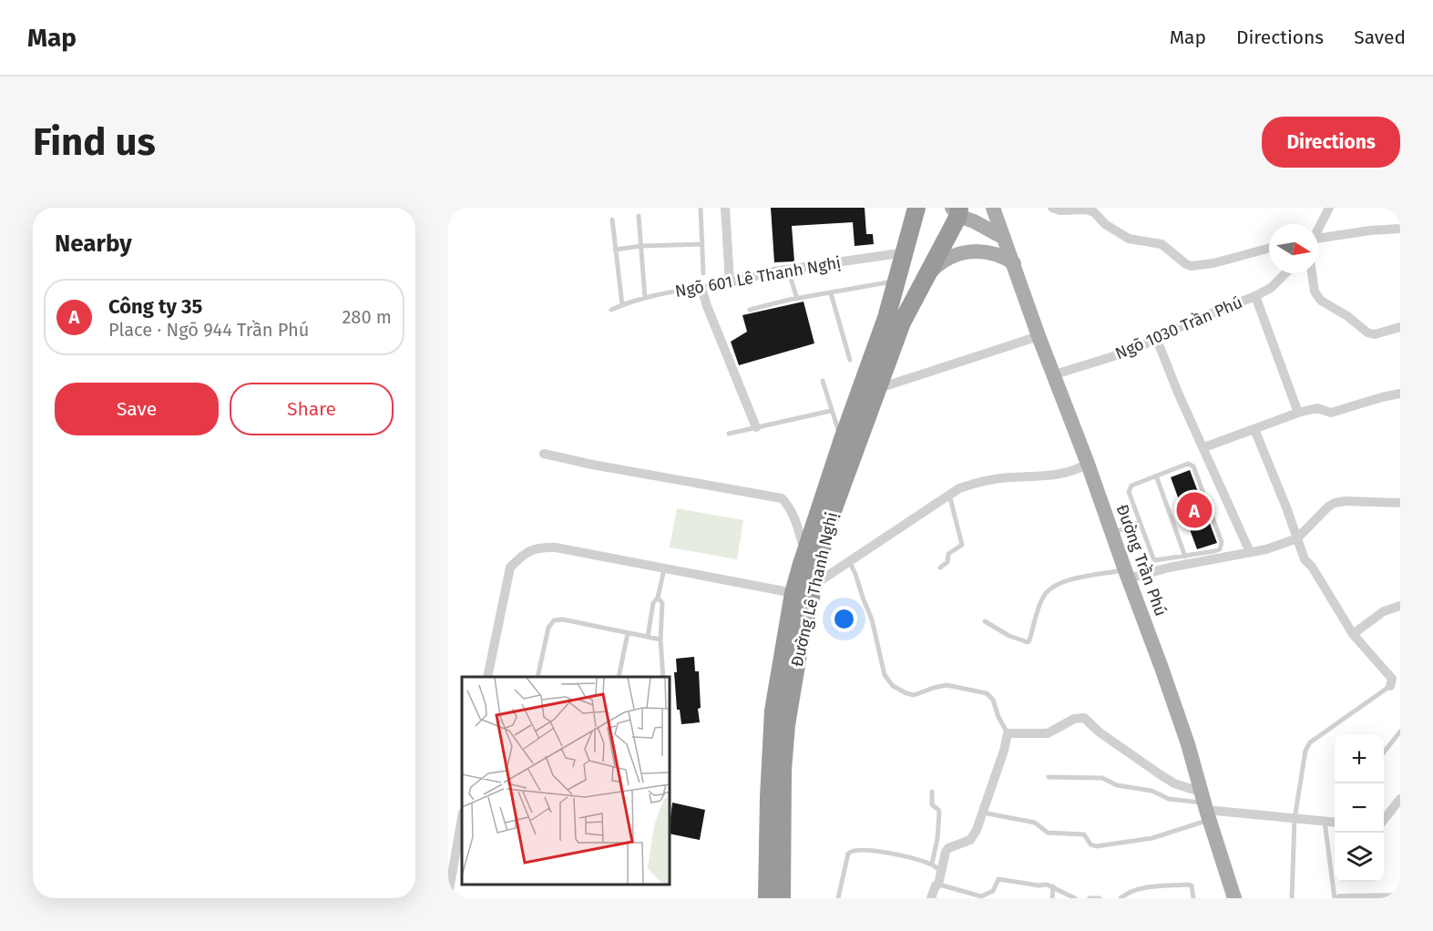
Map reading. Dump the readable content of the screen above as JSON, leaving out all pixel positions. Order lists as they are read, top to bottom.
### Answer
{
  "streets": {
    "highway": ["Đường Lê Thanh Nghị"],
    "main road": ["Đường Trần Phú"],
    "street": ["Ngõ 601 Lê Thanh Nghị", "Ngõ 1030 Trần Phú"]
  },
  "crossings": [
    ["Ngõ 601 Lê Thanh Nghị", "Đường Lê Thanh Nghị"],
    ["Ngõ 1030 Trần Phú", "Đường Trần Phú"]
  ],
  "north": "right",
  "page": {
    "header": "Map",
    "nav": ["Map", "Directions", "Saved"],
    "buttons": [
      "Directions",
      ["Save", "Share"]
    ],
    "title": "Find us",
    "heading": "Nearby",
    "list": [
      {
        "mark": "A",
        "name": "Công ty 35",
        "note": "Place · Ngõ 944 Trần Phú",
        "value": "280 m"
      }
    ],
    "pins": "A",
    "map_buttons": ["+", "−"]
  }
}
